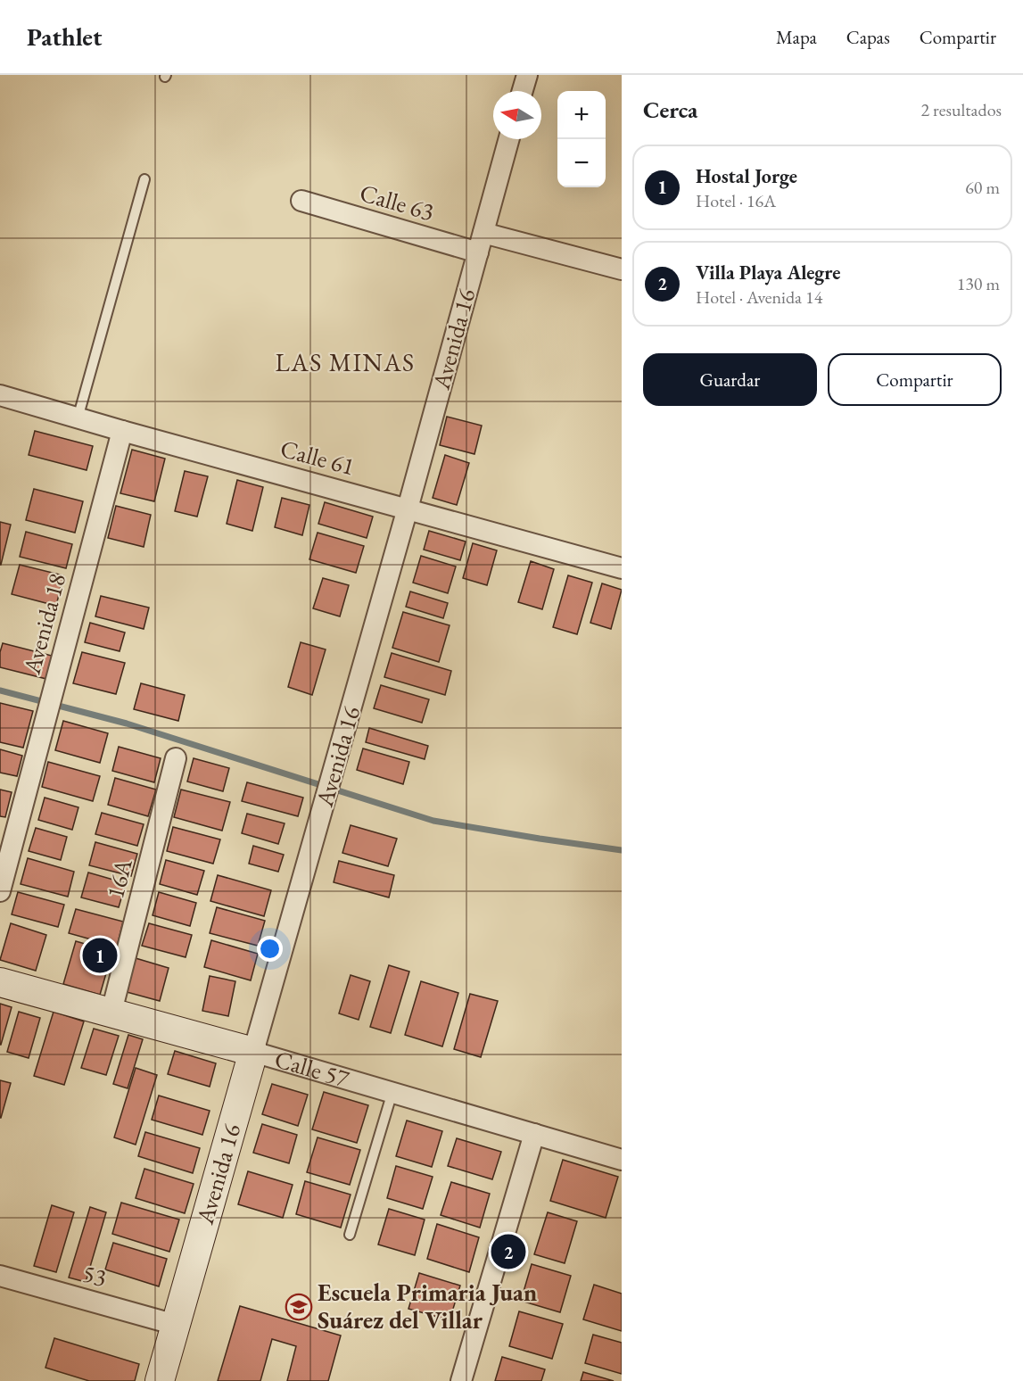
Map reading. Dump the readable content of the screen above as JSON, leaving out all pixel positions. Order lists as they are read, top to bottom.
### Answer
{
  "streets": {
    "street": [
      "Calle 63",
      "Avenida 16",
      "Calle 61",
      "Avenida 18",
      "16A",
      "Calle 57",
      "53"
    ]
  },
  "crossings": [
    ["Calle 63", "Avenida 16"],
    ["Avenida 16", "Calle 61"],
    ["Avenida 16", "Calle 57"],
    ["Avenida 16", "53"],
    ["Calle 61", "Avenida 18"],
    ["16A", "Calle 57"]
  ],
  "districts": ["LAS MINAS"],
  "places": {
    "school or university": ["Escuela Primaria Juan Suárez del Villar"]
  },
  "north": "left",
  "page": {
    "header": "Pathlet",
    "nav": ["Mapa", "Capas", "Compartir"],
    "heading": ["Cerca", "2 resultados"],
    "map_buttons": ["+", "−"],
    "list": [
      {
        "mark": "1",
        "name": "Hostal Jorge",
        "note": "Hotel · 16A",
        "value": "60 m"
      },
      {
        "mark": "2",
        "name": "Villa Playa Alegre",
        "note": "Hotel · Avenida 14",
        "value": "130 m"
      }
    ],
    "buttons": ["Guardar", "Compartir"],
    "pins": ["1", "2"]
  }
}
